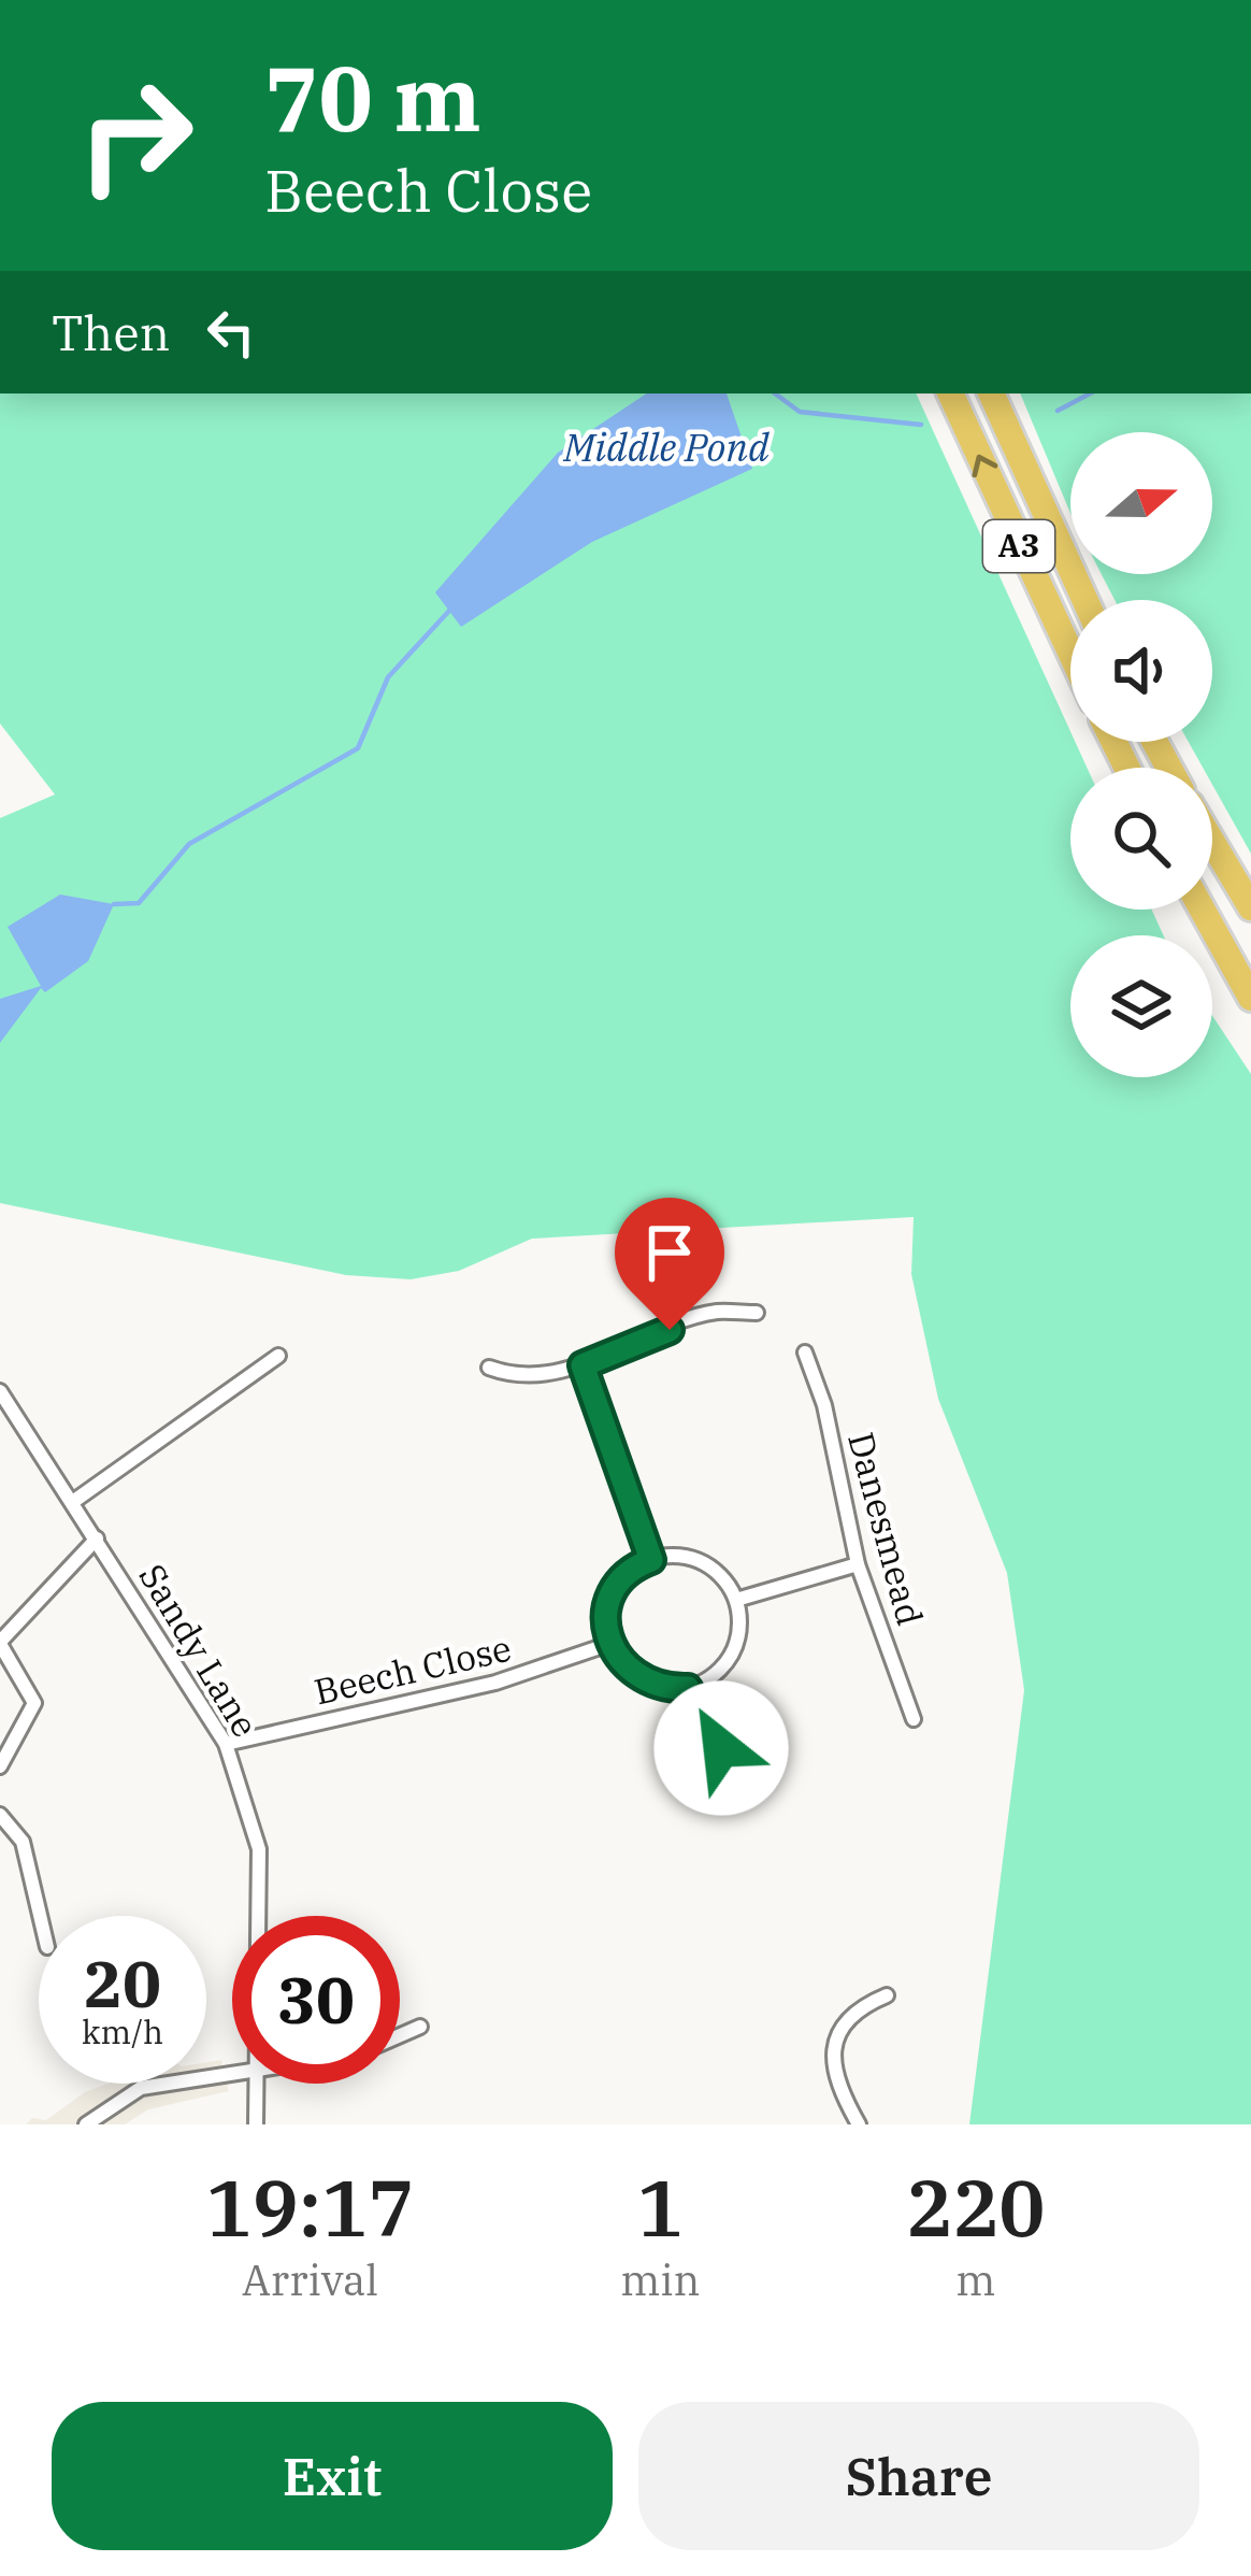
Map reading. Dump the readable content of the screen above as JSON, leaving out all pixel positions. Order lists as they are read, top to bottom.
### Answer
{
  "streets": {
    "highway": ["A3"],
    "street": ["Danesmead", "Sandy Lane", "Beech Close"]
  },
  "crossings": [
    ["Sandy Lane", "Beech Close"]
  ],
  "water": ["Middle Pond"],
  "north": "right",
  "page": {
    "turn": ["70 m", "Beech Close"],
    "then": "Then",
    "speed": "20 km/h",
    "limit": "30",
    "eta": [
      "19:17",
      "Arrival",
      "1",
      "min",
      "220",
      "m"
    ],
    "buttons": ["Exit", "Share"]
  }
}
